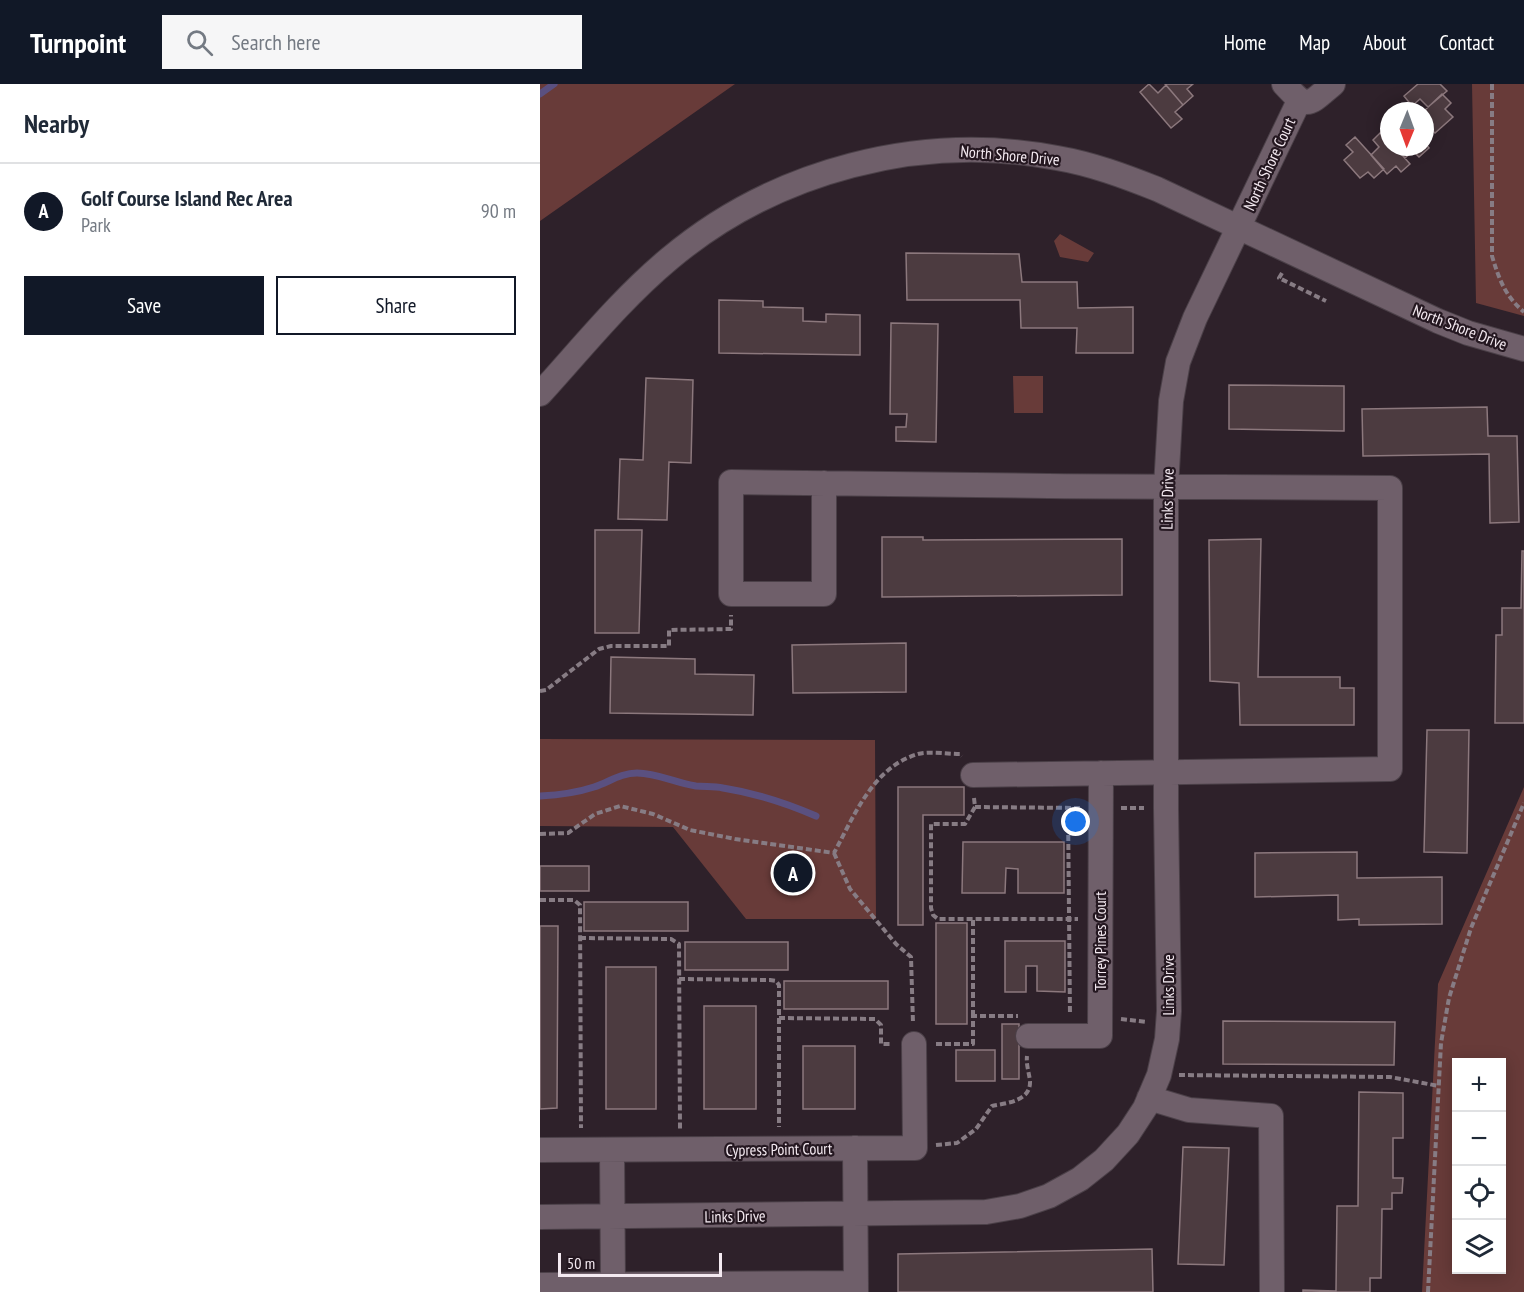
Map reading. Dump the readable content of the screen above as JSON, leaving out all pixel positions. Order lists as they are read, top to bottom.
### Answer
{
  "streets": {
    "street": [
      "North Shore Drive",
      "North Shore Court",
      "Links Drive",
      "Torrey Pines Court",
      "Cypress Point Court"
    ]
  },
  "crossings": [
    ["North Shore Drive", "North Shore Court"],
    ["North Shore Drive", "Links Drive"],
    ["North Shore Court", "Links Drive"]
  ],
  "scale_bar": "50 m",
  "north": "bottom",
  "page": {
    "header": "Turnpoint",
    "search": "Search here",
    "nav": [
      "Home",
      "Map",
      "About",
      "Contact"
    ],
    "heading": "Nearby",
    "list": [
      {
        "mark": "A",
        "name": "Golf Course Island Rec Area",
        "note": "Park",
        "value": "90 m"
      }
    ],
    "buttons": ["Save", "Share"],
    "pins": "A",
    "map_buttons": ["+", "−"],
    "scale": "50 m"
  }
}
